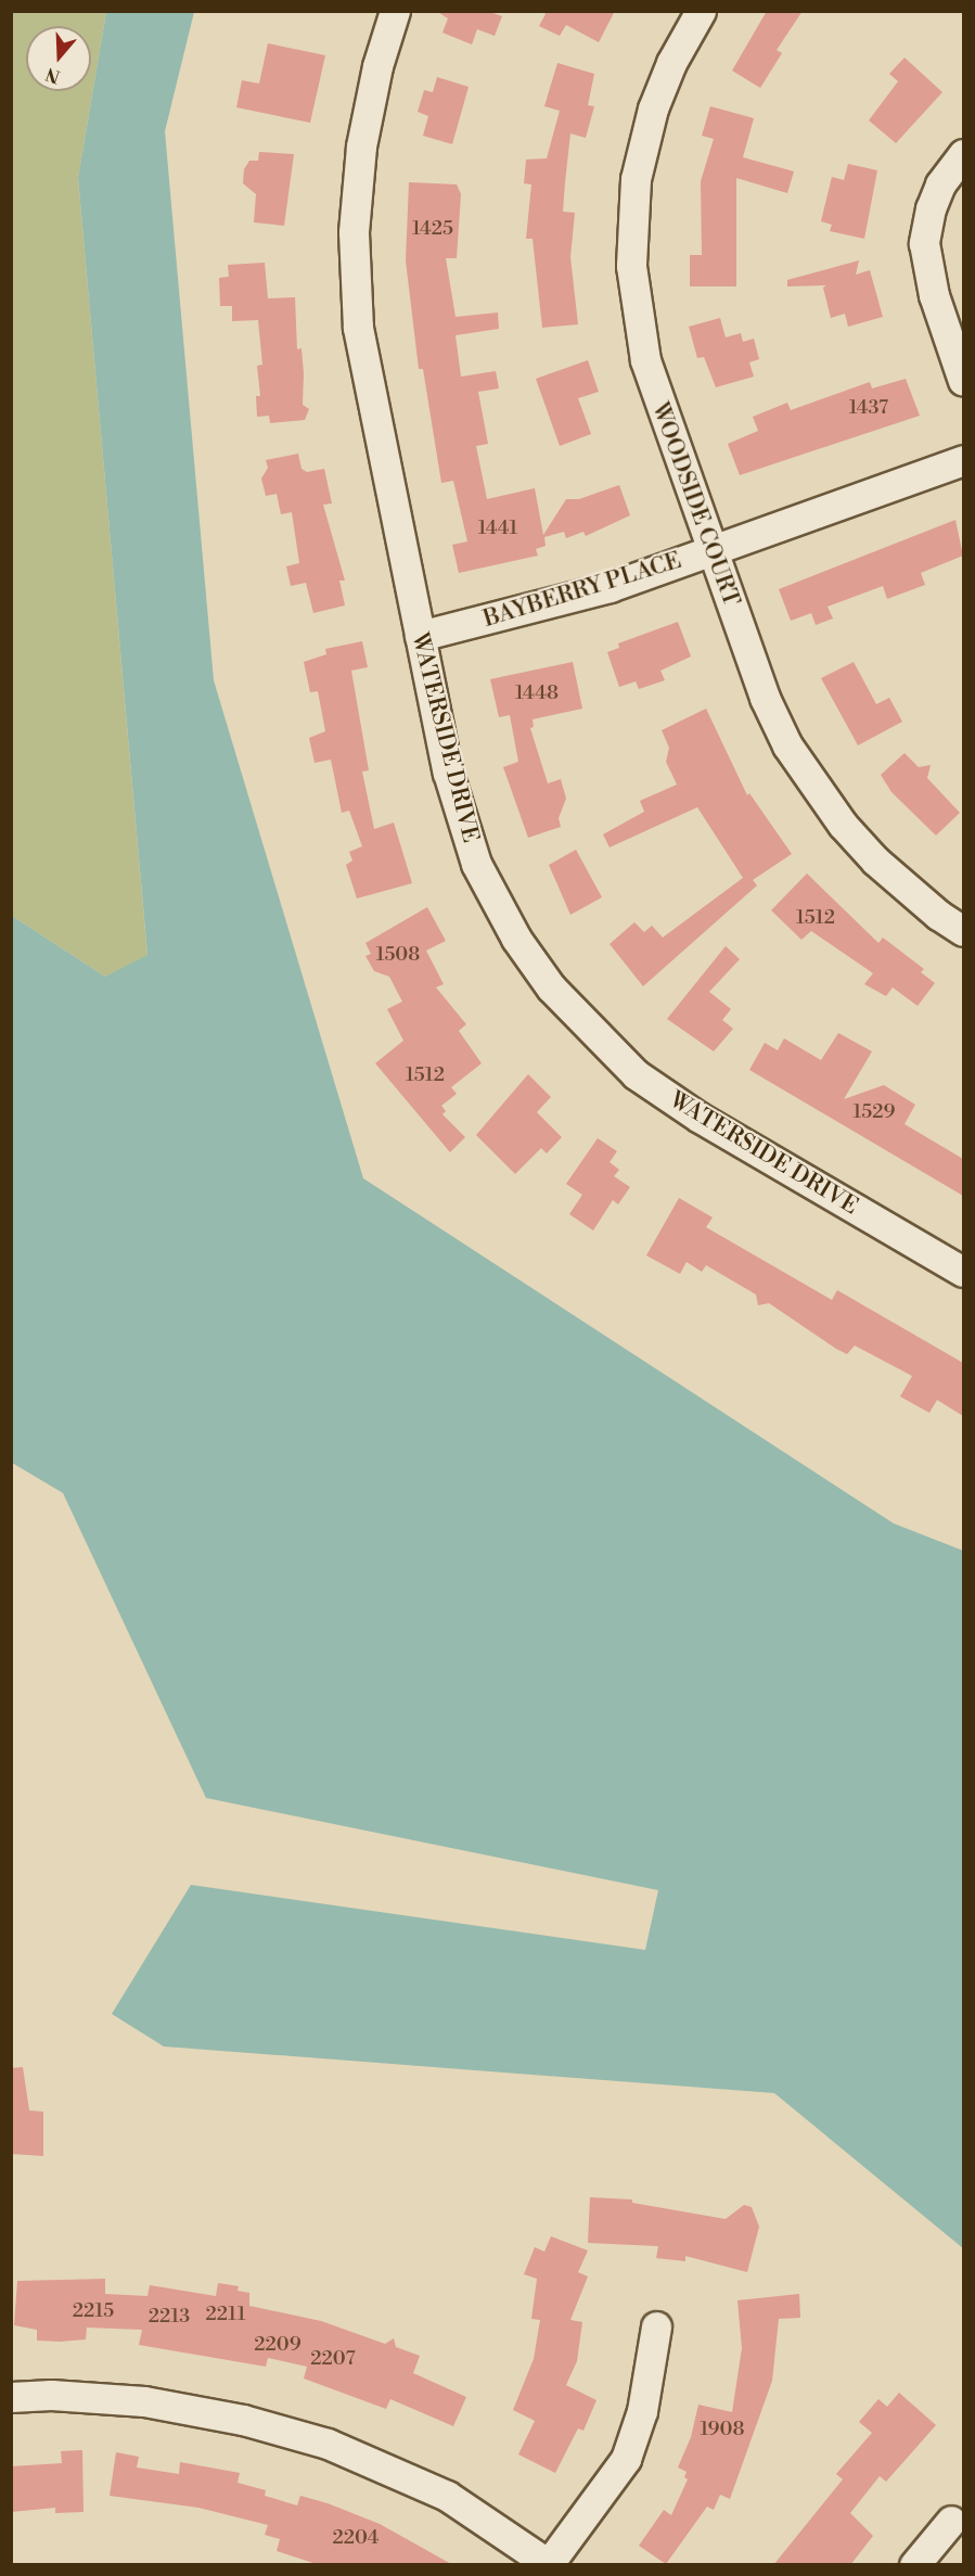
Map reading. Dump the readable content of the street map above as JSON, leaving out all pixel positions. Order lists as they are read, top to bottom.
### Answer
{
  "streets": {
    "street": ["WOODSIDE COURT", "BAYBERRY PLACE", "WATERSIDE DRIVE"]
  },
  "crossings": [
    ["WOODSIDE COURT", "BAYBERRY PLACE"],
    ["BAYBERRY PLACE", "WATERSIDE DRIVE"]
  ],
  "house_numbers": [
    "1425",
    "1437",
    "1441",
    "1448",
    "1512",
    "1508",
    "1512",
    "1529",
    "2215",
    "2211",
    "2213",
    "2209",
    "2207",
    "1908",
    "2204"
  ],
  "north": "bottom"
}
